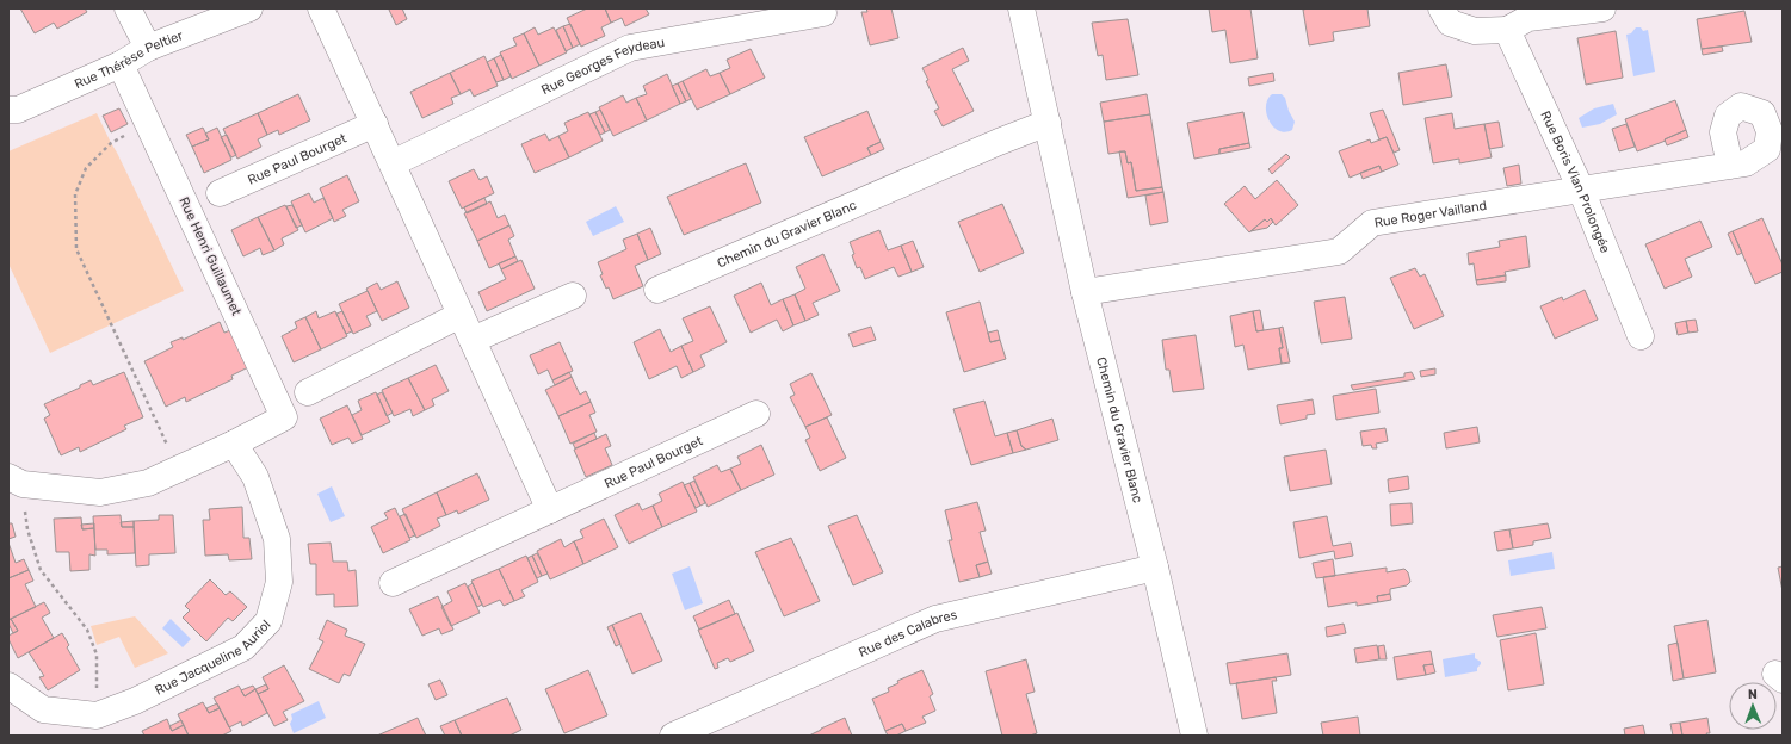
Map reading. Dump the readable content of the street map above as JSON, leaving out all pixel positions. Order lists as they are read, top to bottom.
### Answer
{
  "streets": {
    "street": [
      "Rue Thérèse Peltier",
      "Rue Georges Feydeau",
      "Rue Paul Bourget",
      "Rue Boris Vian Prolongée",
      "Rue Roger Vailland",
      "Chemin du Gravier Blanc",
      "Rue Henri Guillaumet",
      "Rue des Calabres",
      "Rue Jacqueline Auriol"
    ]
  },
  "crossings": [
    ["Rue Thérèse Peltier", "Rue Henri Guillaumet"],
    ["Rue Boris Vian Prolongée", "Rue Roger Vailland"],
    ["Rue Roger Vailland", "Chemin du Gravier Blanc"],
    ["Chemin du Gravier Blanc", "Rue des Calabres"],
    ["Rue Henri Guillaumet", "Rue Jacqueline Auriol"]
  ],
  "north": "top"
}
